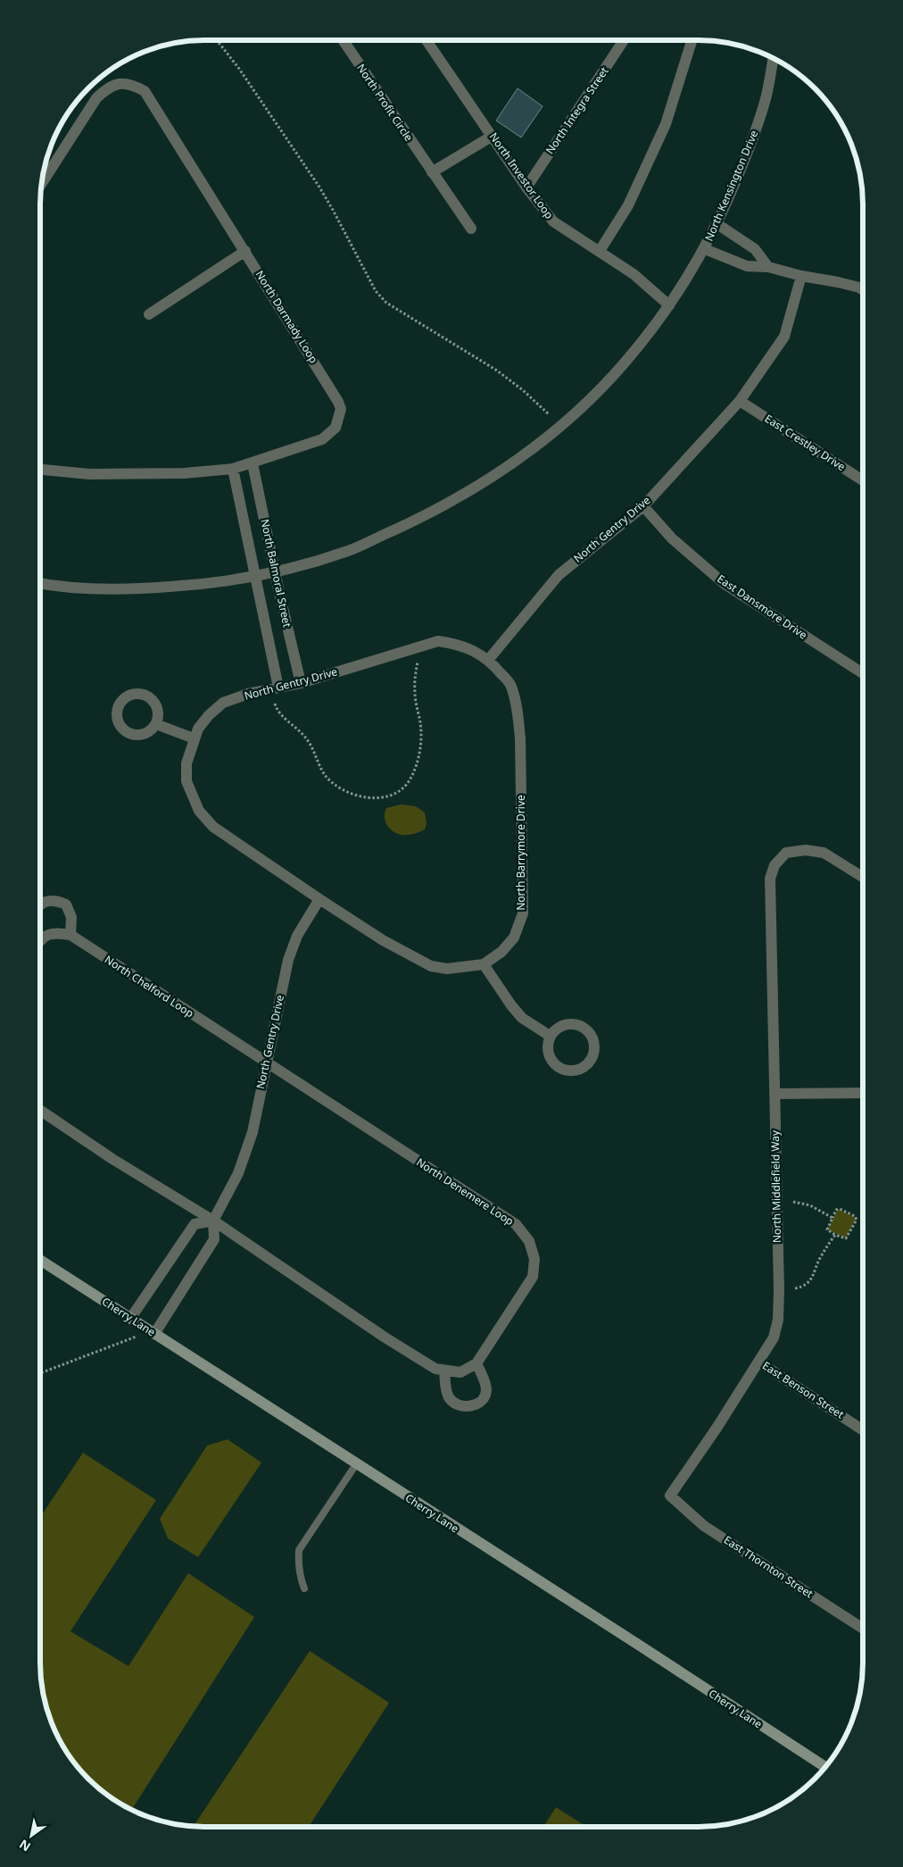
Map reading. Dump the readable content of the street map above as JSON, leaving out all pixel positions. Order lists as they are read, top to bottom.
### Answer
{
  "streets": {
    "main road": ["Cherry Lane"],
    "street": [
      "North Profit Circle",
      "North Integra Street",
      "North Investor Loop",
      "North Kensington Drive",
      "North Darmady Loop",
      "East Crestley Drive",
      "North Gentry Drive",
      "North Balmoral Street",
      "East Dansmore Drive",
      "North Barrymore Drive",
      "North Chelford Loop",
      "North Middlefield Way",
      "North Denemere Loop",
      "East Benson Street",
      "East Thornton Street"
    ]
  },
  "crossings": [
    ["North Integra Street", "North Investor Loop"],
    ["North Investor Loop", "North Kensington Drive"],
    ["North Kensington Drive", "North Balmoral Street"],
    ["North Darmady Loop", "North Balmoral Street"],
    ["East Crestley Drive", "North Gentry Drive"],
    ["North Gentry Drive", "North Balmoral Street"],
    ["North Gentry Drive", "East Dansmore Drive"],
    ["North Gentry Drive", "North Barrymore Drive"],
    ["North Gentry Drive", "North Chelford Loop"],
    ["North Gentry Drive", "North Denemere Loop"],
    ["North Gentry Drive", "Cherry Lane"],
    ["North Chelford Loop", "North Denemere Loop"],
    ["North Middlefield Way", "East Benson Street"],
    ["North Middlefield Way", "East Thornton Street"]
  ],
  "north": "bottom left"
}
